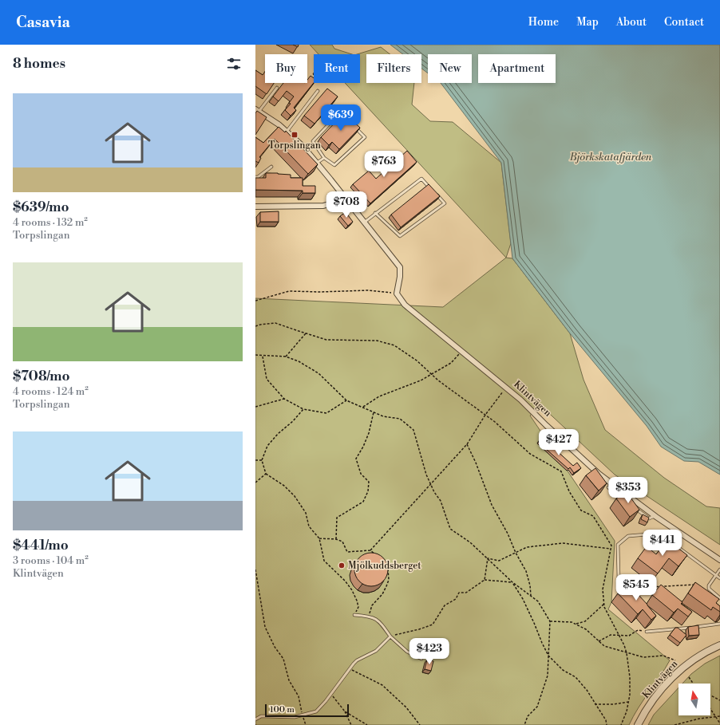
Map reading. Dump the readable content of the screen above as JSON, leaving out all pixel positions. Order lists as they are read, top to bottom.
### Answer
{
  "streets": {
    "street": ["Klintvägen"]
  },
  "water": ["Björkskatafjärden"],
  "places": {
    "transit": ["Torpslingan"],
    "other": ["Mjölkuddsberget"]
  },
  "scale_bar": "100 m",
  "north": "top",
  "page": {
    "header": "Casavia",
    "nav": [
      "Home",
      "Map",
      "About",
      "Contact"
    ],
    "heading": "8 homes",
    "chip": [
      "Buy",
      "Rent",
      "Filters",
      "New",
      "Apartment"
    ],
    "list": [
      {
        "name": "$639/mo",
        "note": "4 rooms · 132 m² · Torpslingan"
      },
      {
        "name": "$708/mo",
        "note": "4 rooms · 124 m² · Torpslingan"
      },
      {
        "name": "$441/mo",
        "note": "3 rooms · 104 m² · Klintvägen"
      }
    ],
    "price": [
      "$639",
      "$763",
      "$708",
      "$427",
      "$353",
      "$441",
      "$545",
      "$423"
    ],
    "scale": "100 m"
  }
}
